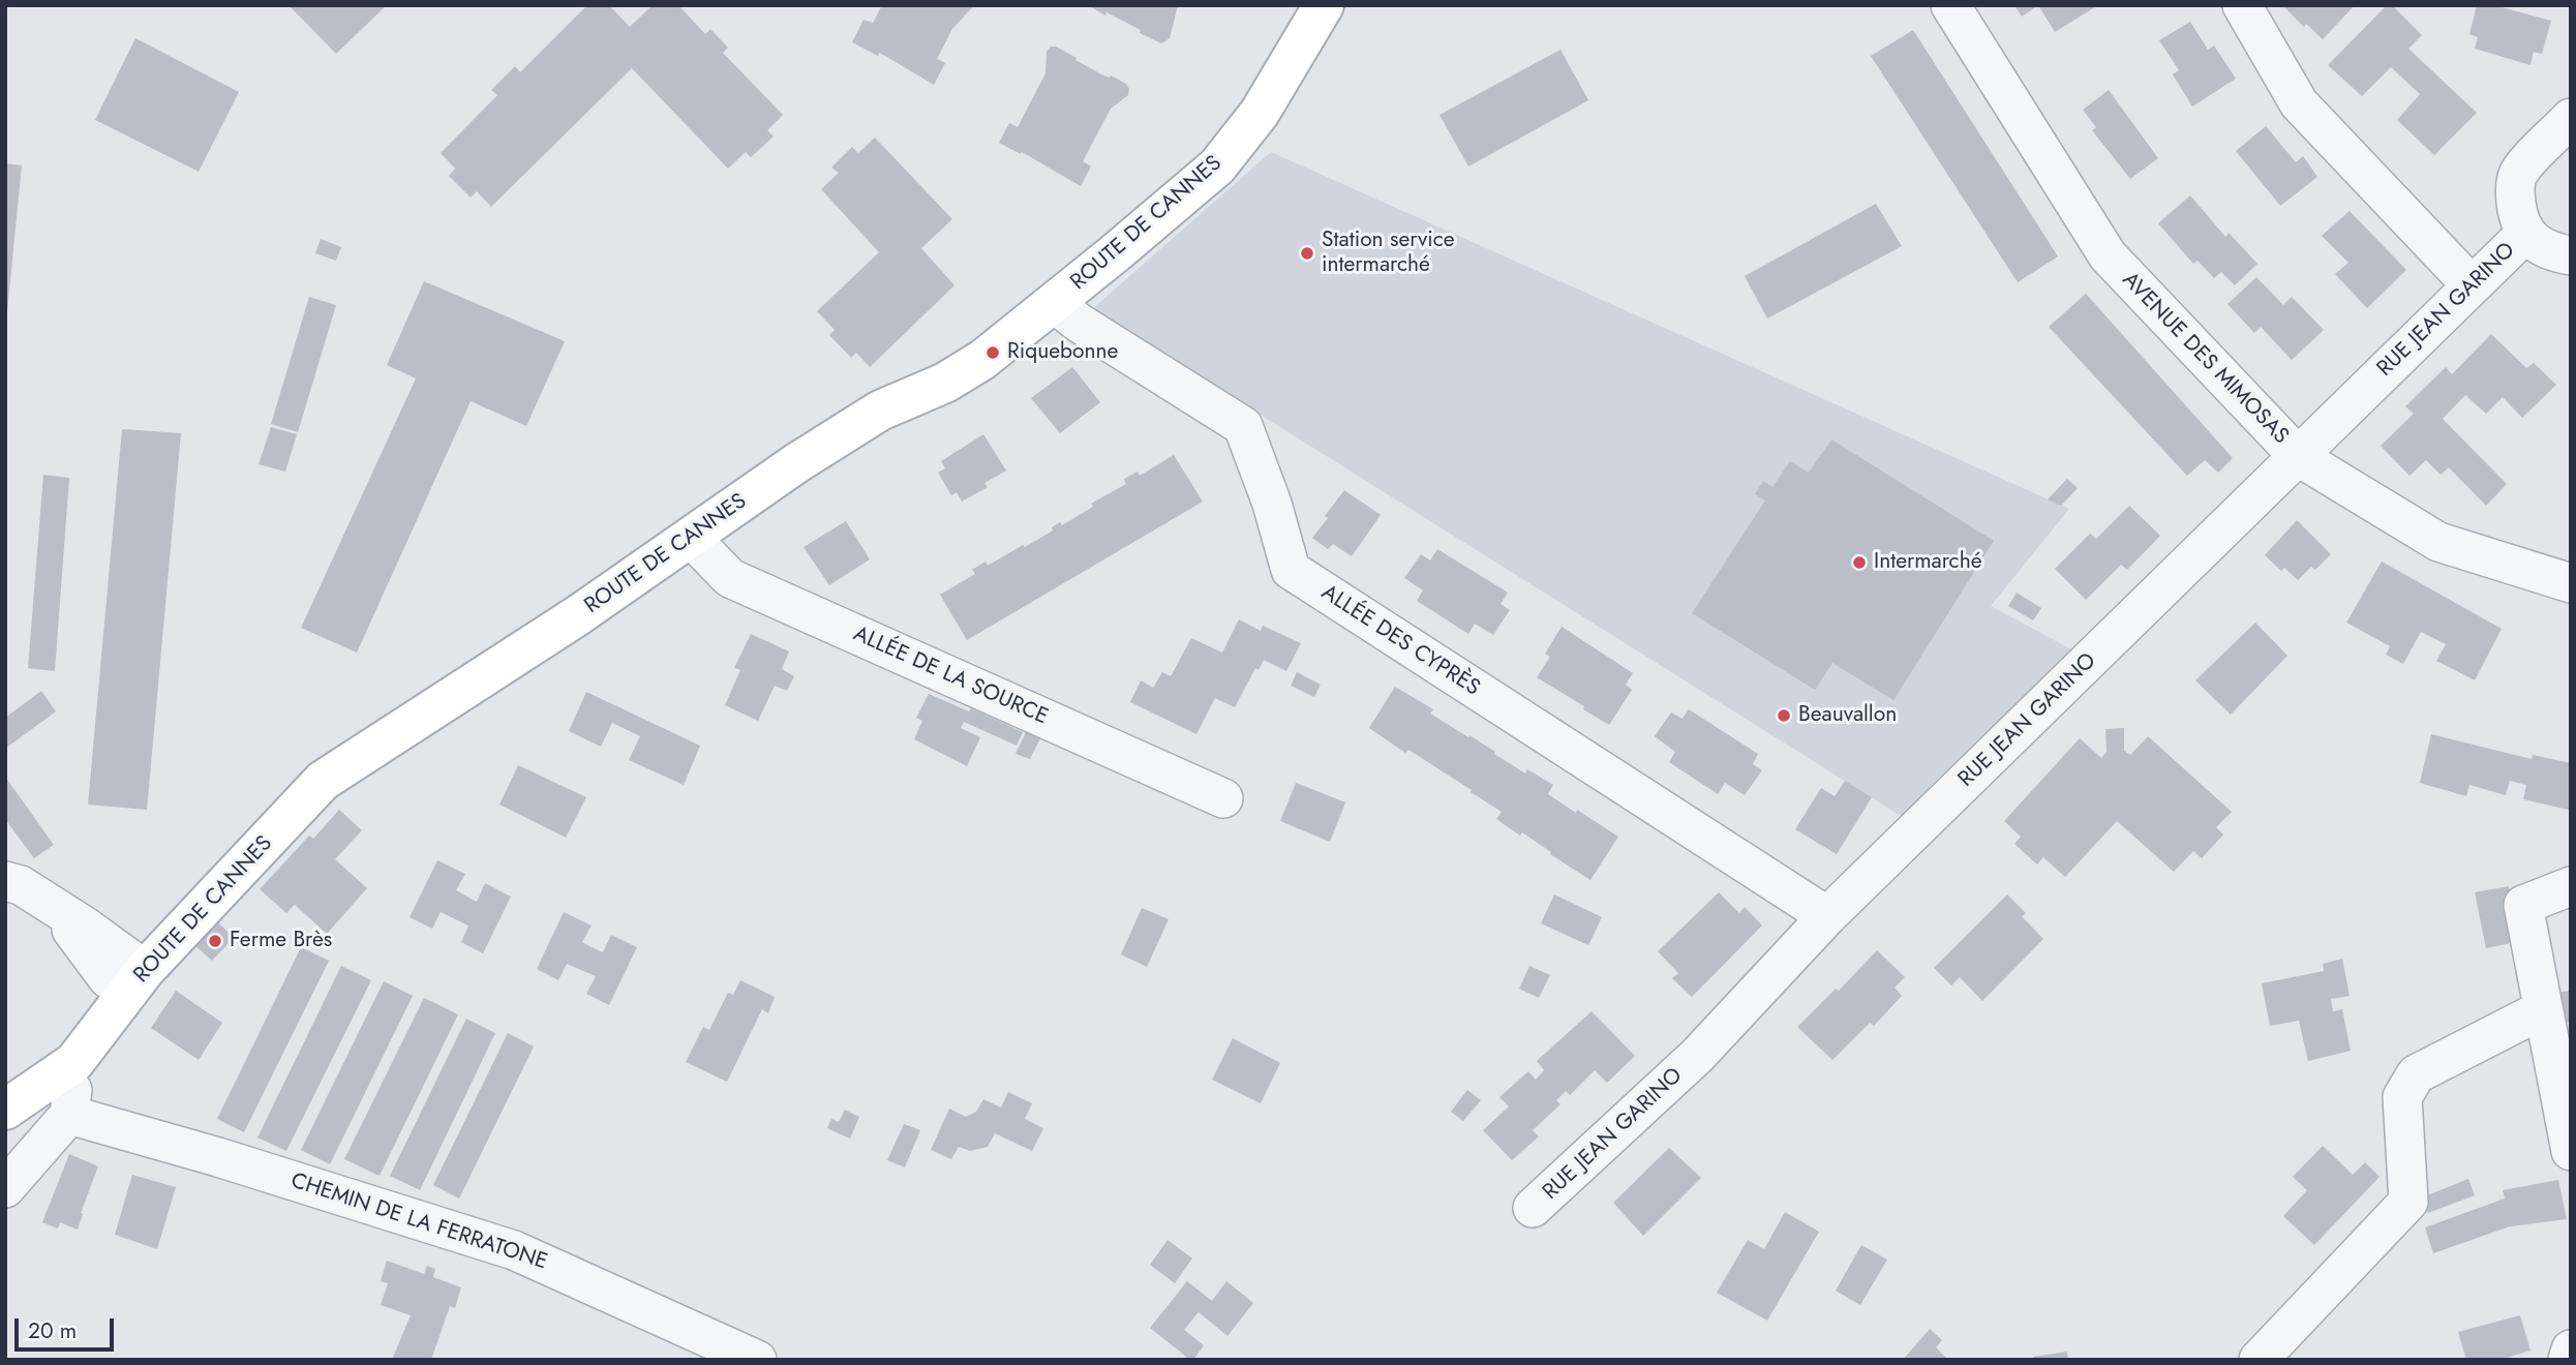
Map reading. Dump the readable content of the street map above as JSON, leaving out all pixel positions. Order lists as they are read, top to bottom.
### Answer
{
  "streets": {
    "main road": ["ROUTE DE CANNES"],
    "street": [
      "RUE JEAN GARINO",
      "AVENUE DES MIMOSAS",
      "ALLÉE DES CYPRÈS",
      "ALLÉE DE LA SOURCE",
      "CHEMIN DE LA FERRATONE"
    ]
  },
  "crossings": [
    ["ROUTE DE CANNES", "ALLÉE DES CYPRÈS"],
    ["ROUTE DE CANNES", "ALLÉE DE LA SOURCE"],
    ["RUE JEAN GARINO", "AVENUE DES MIMOSAS"],
    ["RUE JEAN GARINO", "ALLÉE DES CYPRÈS"]
  ],
  "places": [
    "Station service intermarché",
    "Riquebonne",
    "Intermarché",
    "Beauvallon",
    "Ferme Brès"
  ],
  "scale_bar": "20 m"
}
